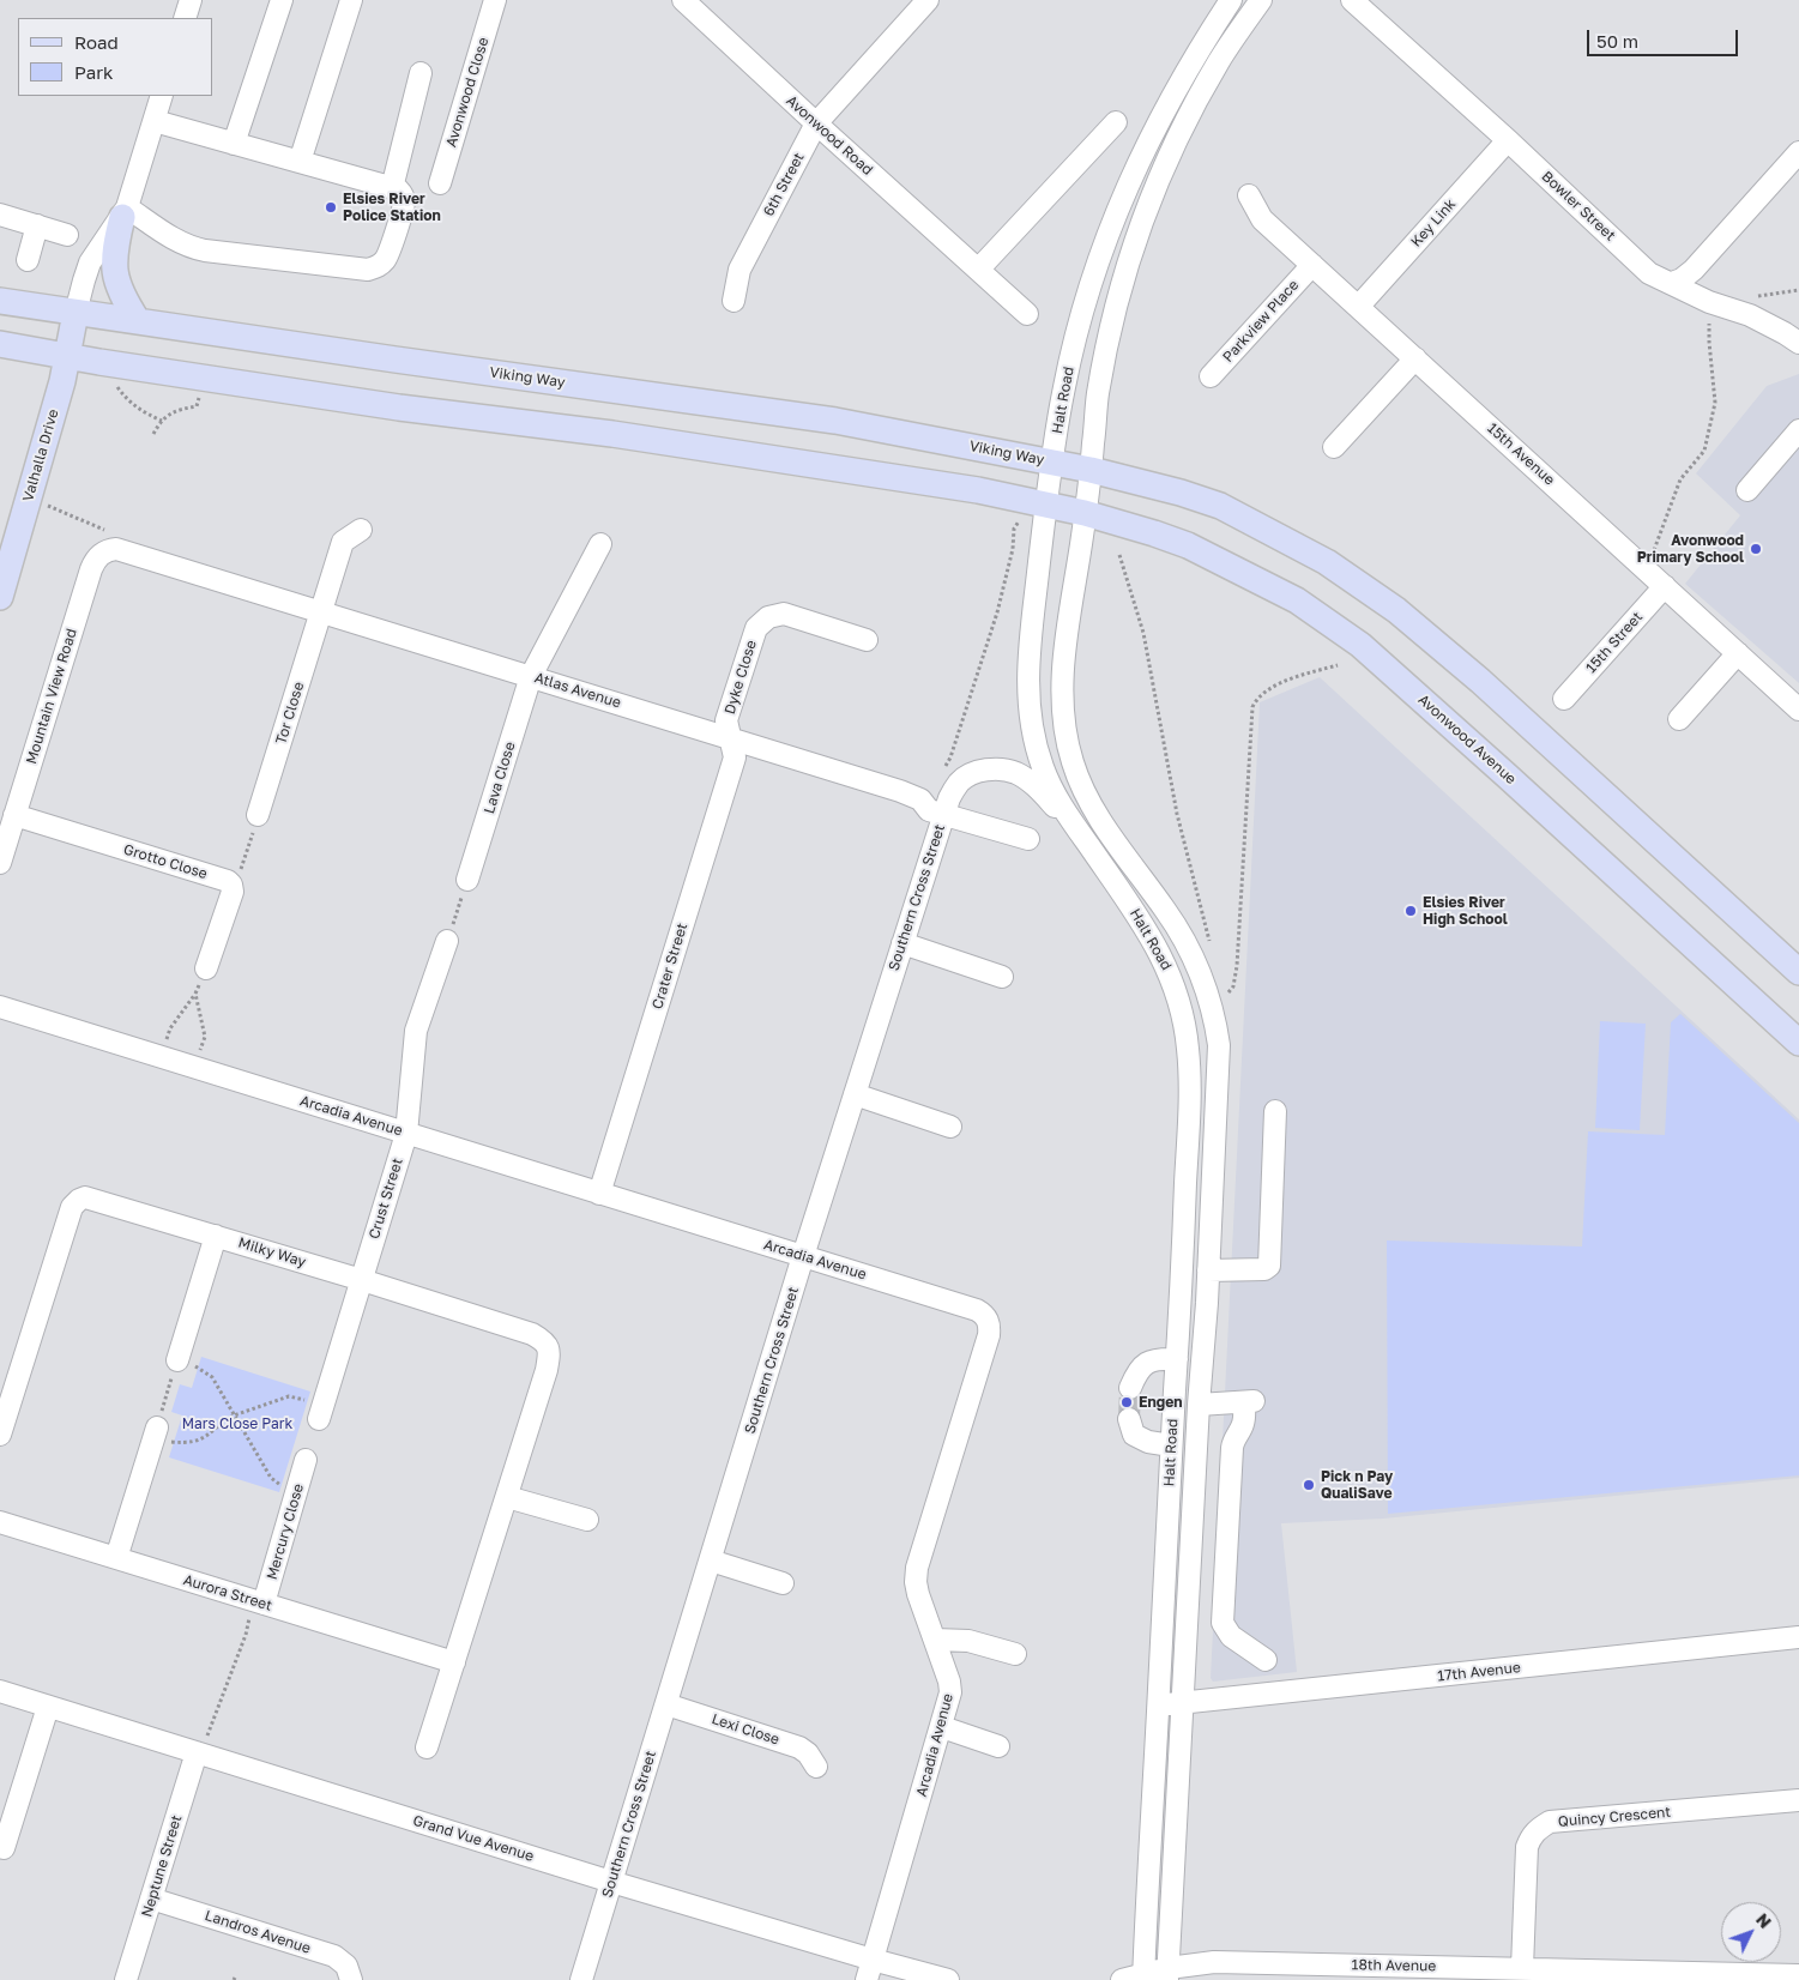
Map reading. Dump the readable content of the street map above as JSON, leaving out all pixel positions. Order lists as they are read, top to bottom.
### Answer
{
  "streets": {
    "main road": ["Viking Way", "Valhalla Drive", "Avonwood Avenue"],
    "street": [
      "Avonwood Close",
      "Avonwood Road",
      "6th Street",
      "Bowler Street",
      "Key Link",
      "Parkview Place",
      "Halt Road",
      "15th Avenue",
      "15th Street",
      "Dyke Close",
      "Atlas Avenue",
      "Mountain View Road",
      "Tor Close",
      "Lava Close",
      "Grotto Close",
      "Southern Cross Street",
      "Crater Street",
      "Arcadia Avenue",
      "Crust Street",
      "Milky Way",
      "Mercury Close",
      "Aurora Street",
      "17th Avenue",
      "Lexi Close",
      "Quincy Crescent",
      "Grand Vue Avenue",
      "Neptune Street",
      "Landros Avenue",
      "18th Avenue"
    ]
  },
  "crossings": [
    ["Avonwood Road", "6th Street"],
    ["Bowler Street", "Key Link"],
    ["Key Link", "15th Avenue"],
    ["Parkview Place", "15th Avenue"],
    ["Viking Way", "Halt Road"],
    ["Viking Way", "Valhalla Drive"],
    ["Halt Road", "Avonwood Avenue"],
    ["Halt Road", "Southern Cross Street"],
    ["Halt Road", "17th Avenue"],
    ["Halt Road", "18th Avenue"],
    ["15th Avenue", "15th Street"],
    ["Dyke Close", "Atlas Avenue"],
    ["Dyke Close", "Crater Street"],
    ["Atlas Avenue", "Mountain View Road"],
    ["Atlas Avenue", "Tor Close"],
    ["Atlas Avenue", "Lava Close"],
    ["Atlas Avenue", "Southern Cross Street"],
    ["Atlas Avenue", "Crater Street"],
    ["Mountain View Road", "Grotto Close"],
    ["Southern Cross Street", "Arcadia Avenue"],
    ["Southern Cross Street", "Lexi Close"],
    ["Southern Cross Street", "Grand Vue Avenue"],
    ["Crater Street", "Arcadia Avenue"],
    ["Arcadia Avenue", "Crust Street"],
    ["Arcadia Avenue", "Grand Vue Avenue"],
    ["Crust Street", "Milky Way"],
    ["Milky Way", "Aurora Street"],
    ["Mercury Close", "Aurora Street"],
    ["Quincy Crescent", "18th Avenue"],
    ["Grand Vue Avenue", "Neptune Street"],
    ["Neptune Street", "Landros Avenue"]
  ],
  "parks": ["Mars Close Park"],
  "places": [
    "Elsies River Police Station",
    "Avonwood Primary School",
    "Elsies River High School",
    "Engen",
    "Pick n Pay QualiSave"
  ],
  "legend": ["Road", "Park"],
  "scale_bar": "50 m",
  "north": "top right"
}
